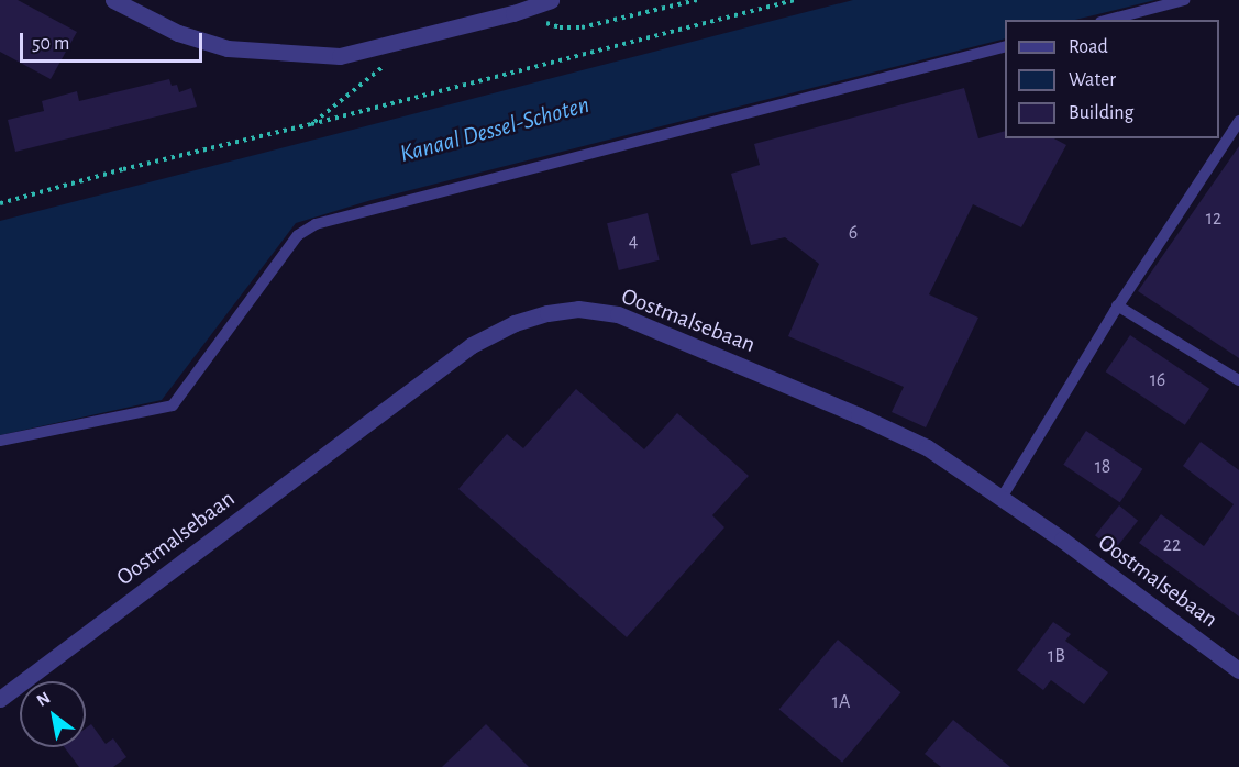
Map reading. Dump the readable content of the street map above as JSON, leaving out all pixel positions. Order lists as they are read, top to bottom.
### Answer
{
  "streets": {
    "street": ["Oostmalsebaan"]
  },
  "water": ["Kanaal Dessel-Schoten"],
  "house_numbers": [
    "12",
    "6",
    "4",
    "16",
    "18",
    "22",
    "1B",
    "1A"
  ],
  "legend": ["Road", "Water", "Building"],
  "scale_bar": "50 m",
  "north": "top left"
}
